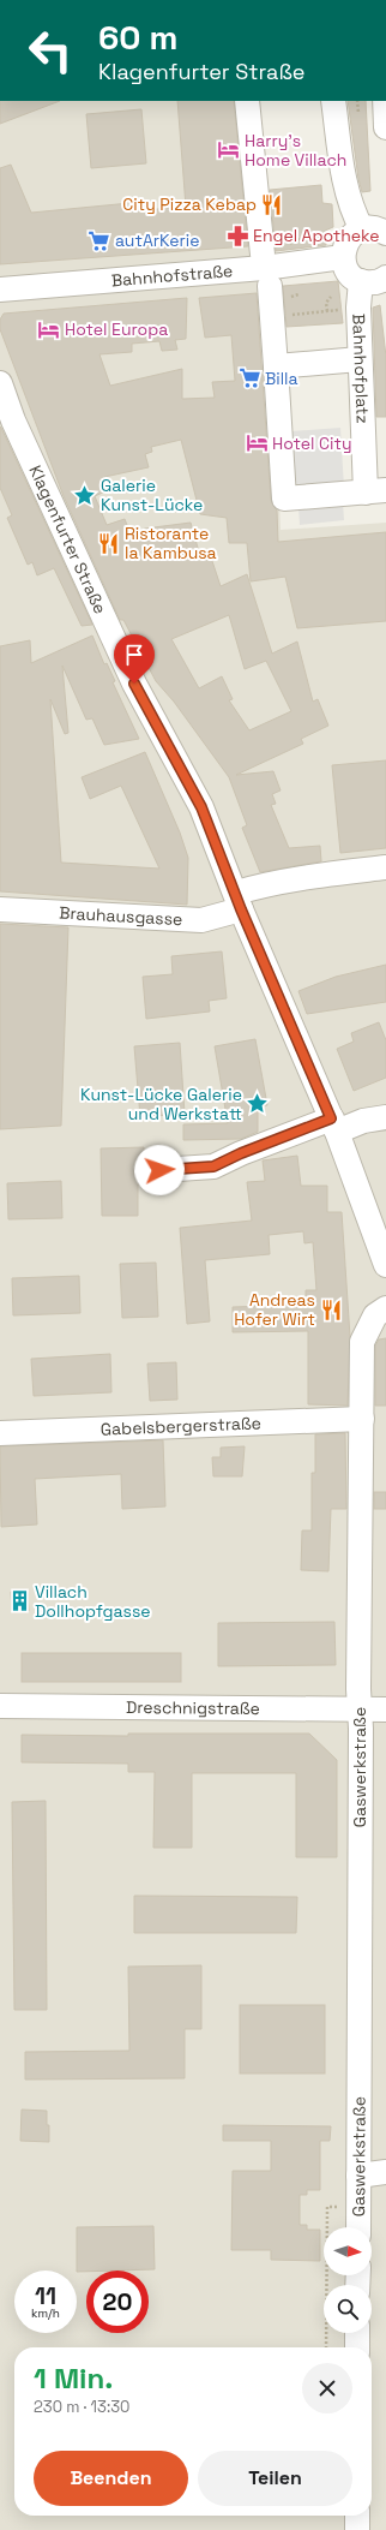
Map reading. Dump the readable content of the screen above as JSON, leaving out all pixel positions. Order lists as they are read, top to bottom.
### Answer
{
  "streets": {
    "street": [
      "Bahnhofstraße",
      "Bahnhofplatz",
      "Klagenfurter Straße",
      "Brauhausgasse",
      "Gabelsbergerstraße",
      "Dreschnigstraße",
      "Gaswerkstraße"
    ]
  },
  "crossings": [
    ["Klagenfurter Straße", "Brauhausgasse"],
    ["Gabelsbergerstraße", "Gaswerkstraße"],
    ["Dreschnigstraße", "Gaswerkstraße"]
  ],
  "places": {
    "hotel": ["Harry's Home Villach", "Hotel Europa", "Hotel City"],
    "restaurant": ["City Pizza Kebap", "Ristorante la Kambusa", "Andreas Hofer Wirt"],
    "pharmacy": ["Engel Apotheke"],
    "supermarket": ["autArKerie", "Billa"],
    "place": ["Galerie Kunst-Lücke", "Kunst-Lücke Galerie und Werkstatt"],
    "building": ["Villach Dollhopfgasse"]
  },
  "north": "right",
  "page": {
    "turn": ["60 m", "Klagenfurter Straße"],
    "speed": "11 km/h",
    "limit": "20",
    "heading": ["1 Min.", "230 m · 13:30"],
    "buttons": ["Beenden", "Teilen"]
  }
}
